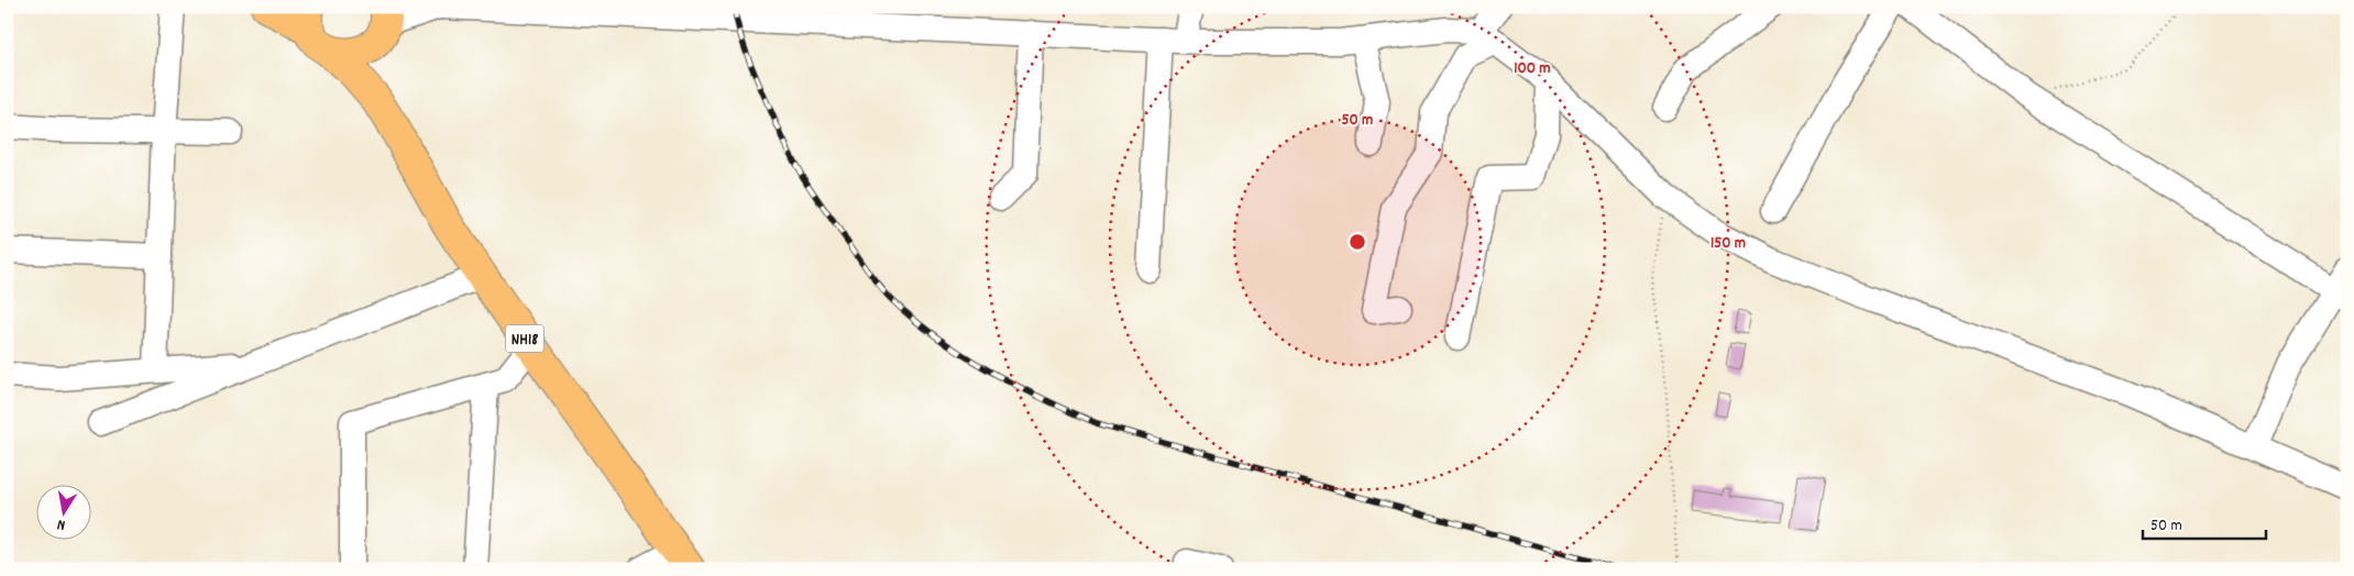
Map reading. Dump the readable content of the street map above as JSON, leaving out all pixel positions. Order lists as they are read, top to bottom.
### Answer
{
  "streets": {
    "main road": ["NH18"]
  },
  "scale_bar": "50 m",
  "north": "bottom",
  "rings": ["100 m", "50 m", "150 m"]
}
